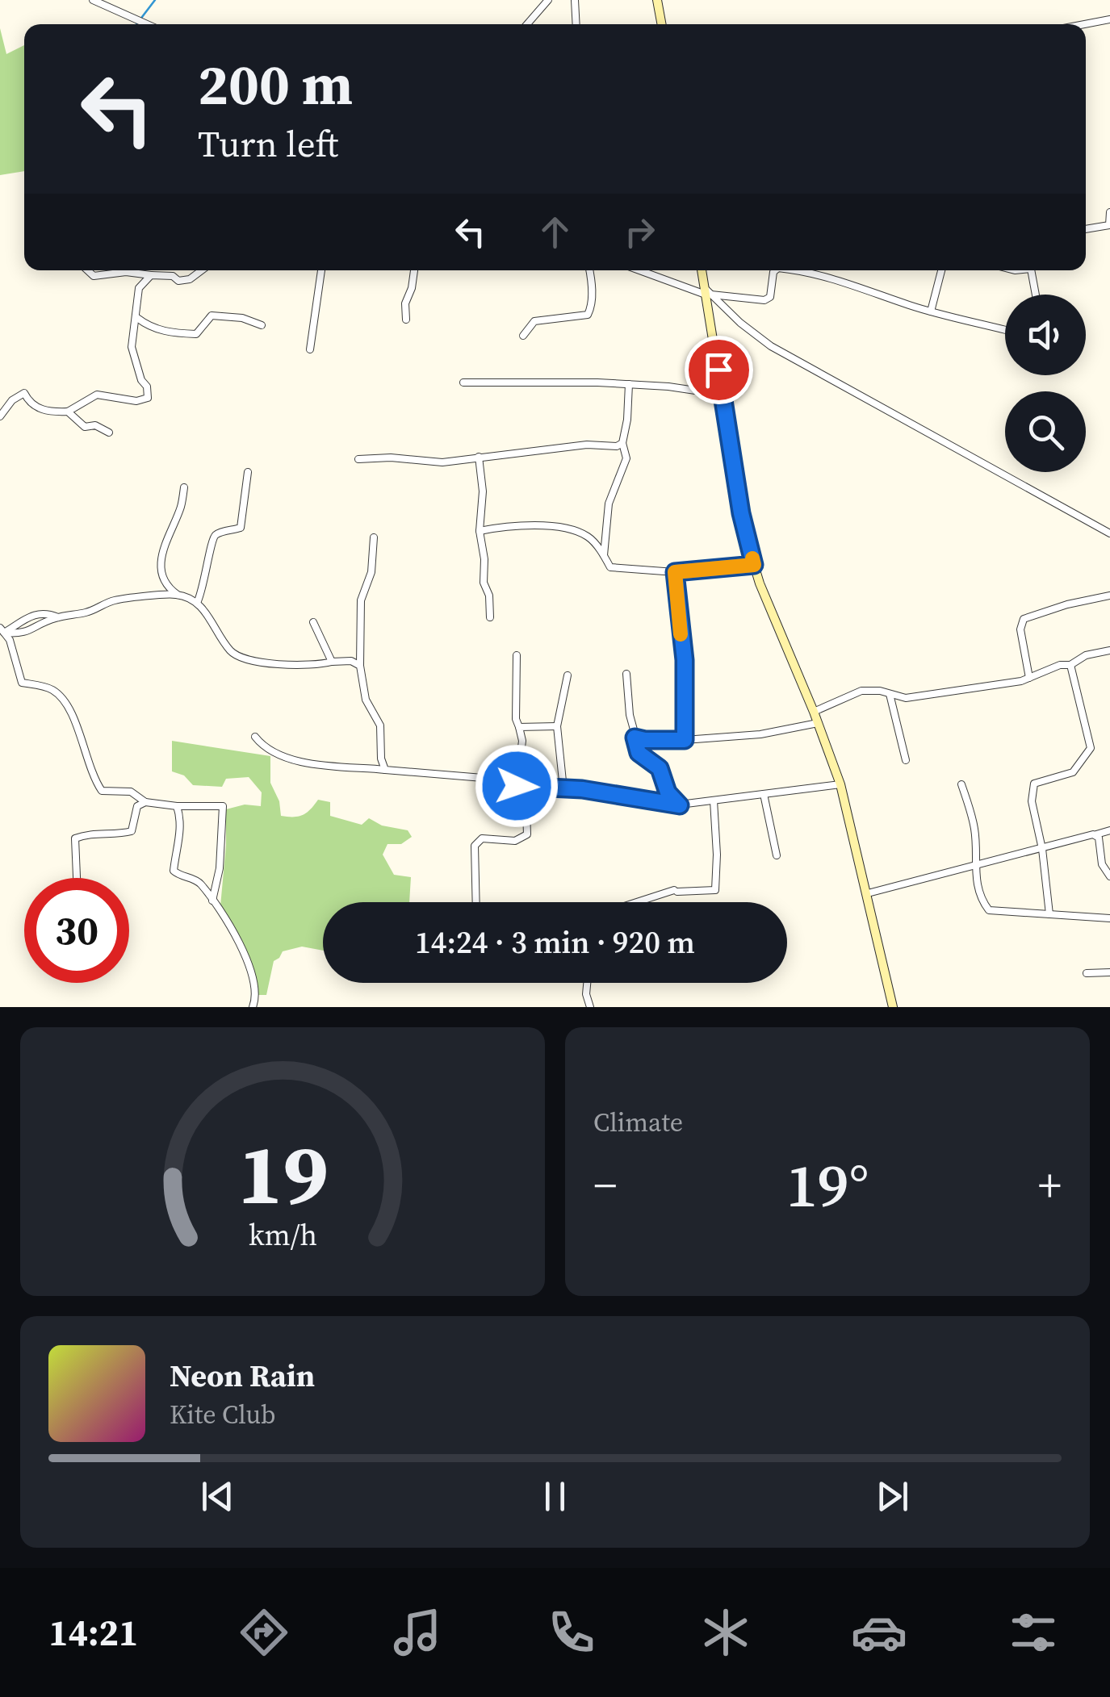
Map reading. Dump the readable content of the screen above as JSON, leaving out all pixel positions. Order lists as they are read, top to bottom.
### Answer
{
  "page": {
    "turn": ["200 m", "Turn left"],
    "limit": "30",
    "trip": "14:24 · 3 min · 920 m",
    "tile": "Climate",
    "heat": ["−", "19°", "+"],
    "song": ["Neon Rain", "Kite Club"],
    "tabs": "14:21",
    "gauge": ["19", "km/h"]
  }
}
